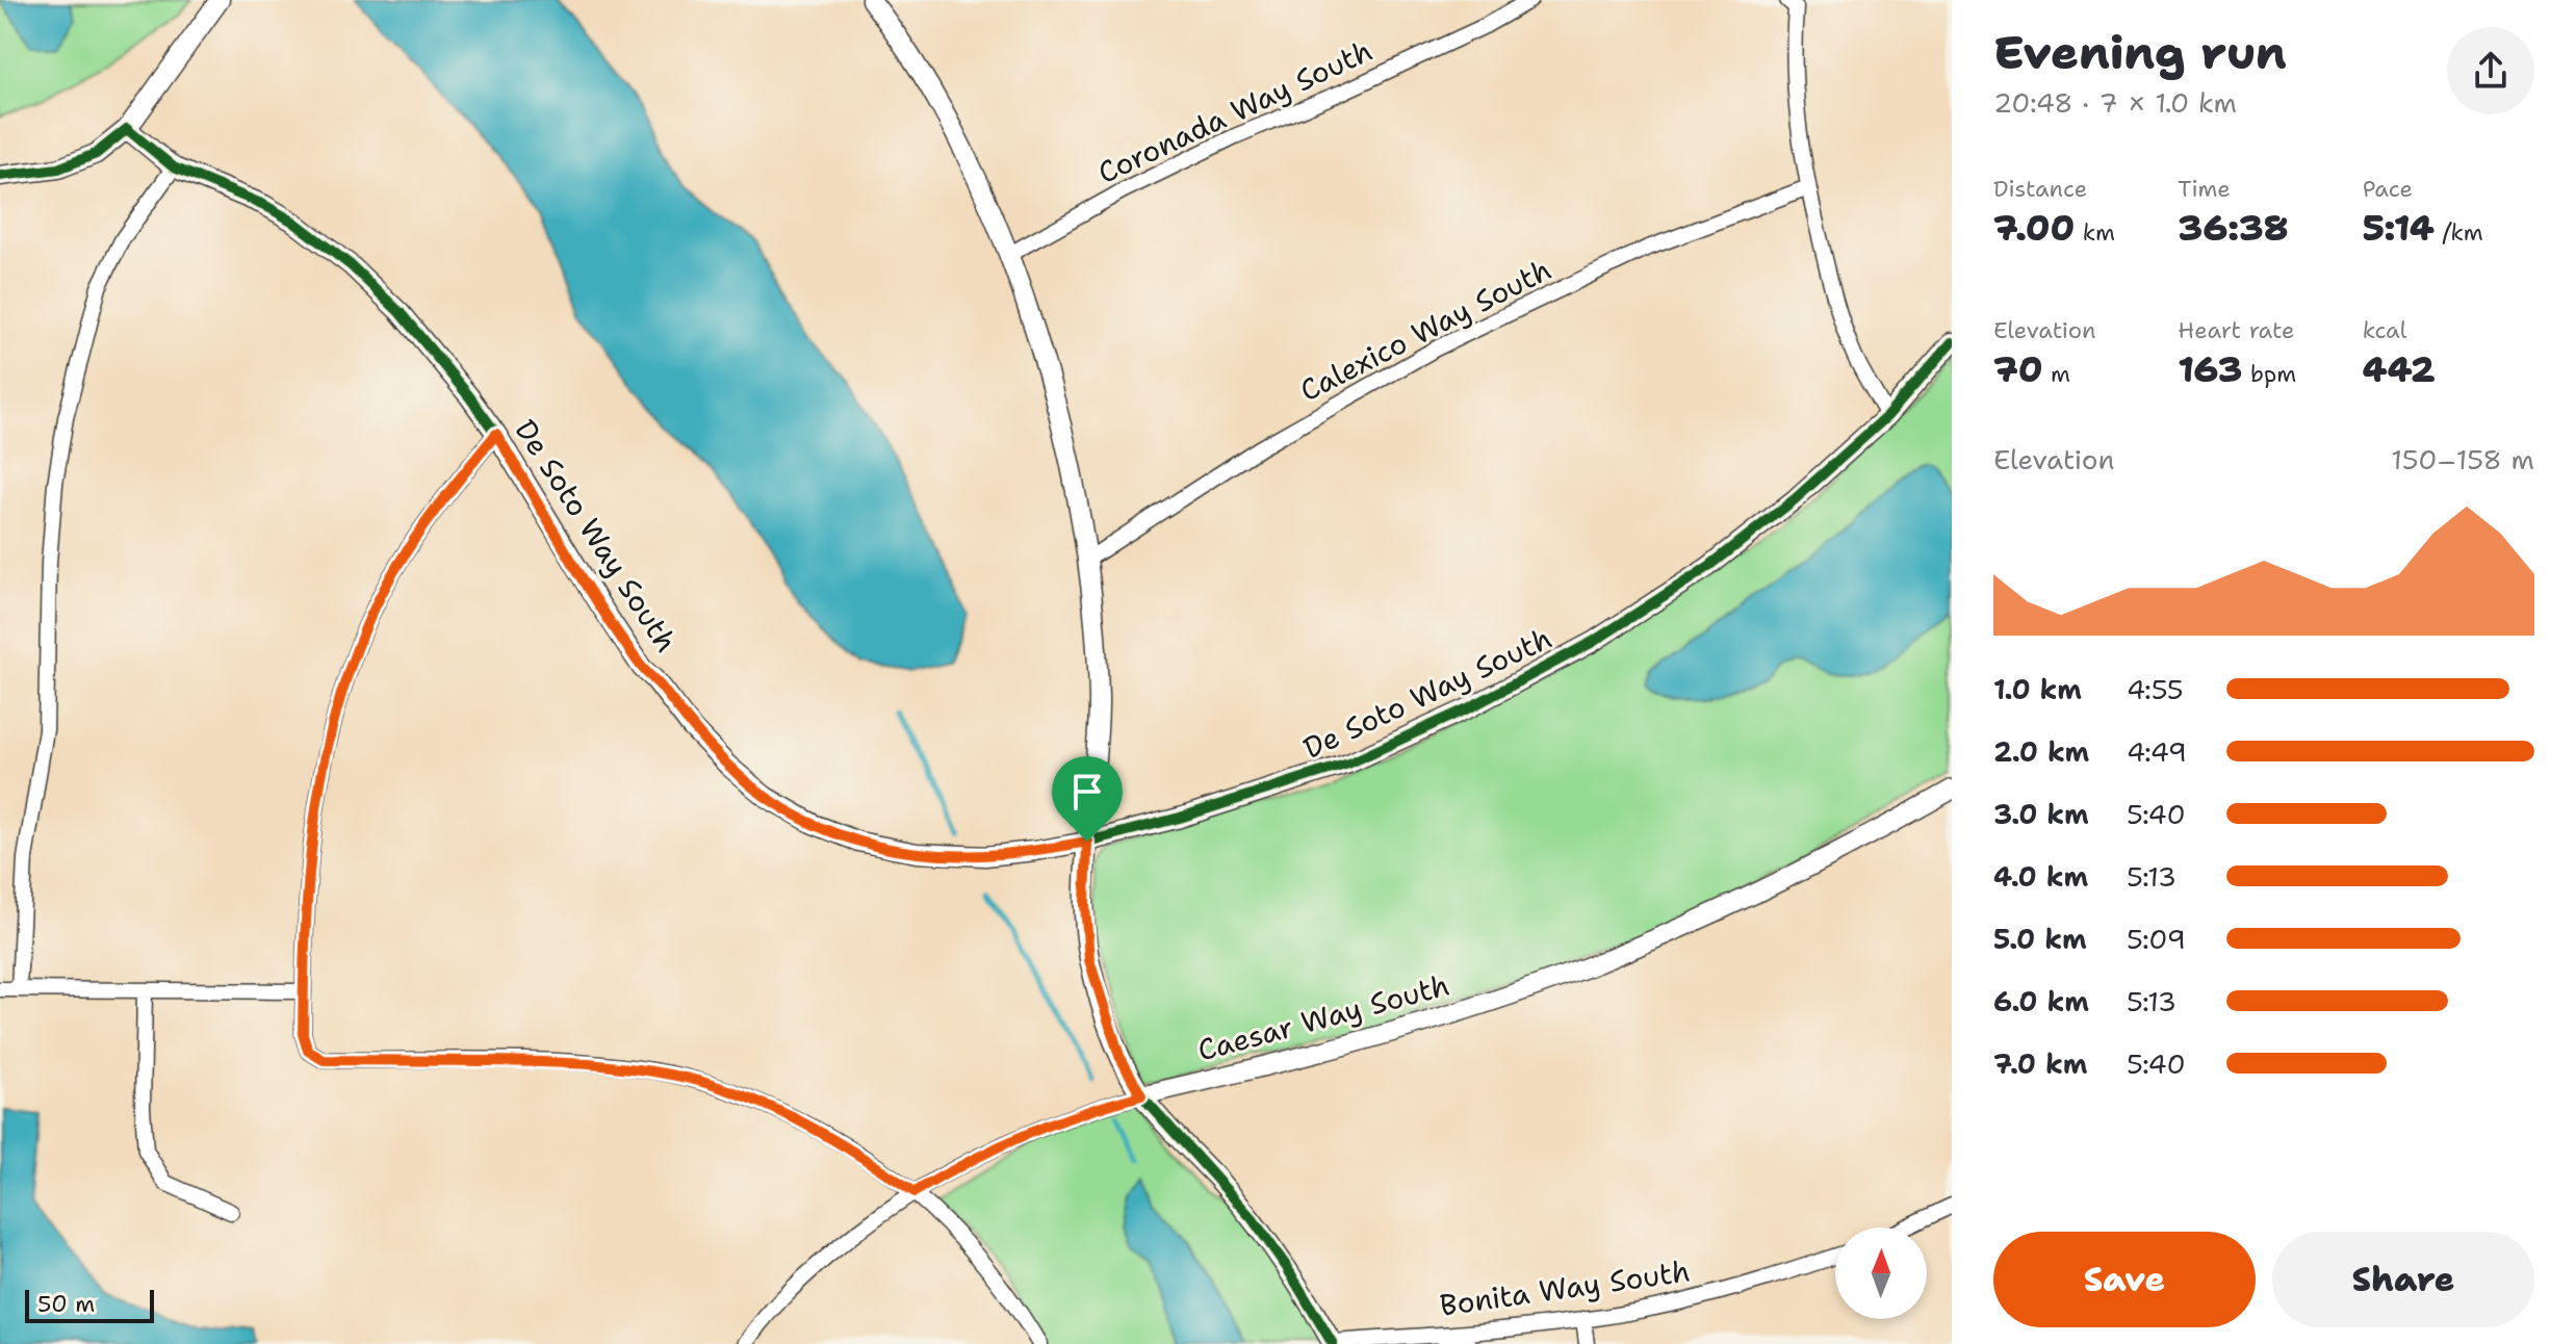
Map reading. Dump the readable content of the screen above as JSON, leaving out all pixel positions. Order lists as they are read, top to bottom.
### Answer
{
  "streets": {
    "street": [
      "Coronada Way South",
      "Calexico Way South",
      "De Soto Way South",
      "Caesar Way South",
      "Bonita Way South"
    ]
  },
  "scale_bar": "50 m",
  "north": "top",
  "page": {
    "heading": ["Evening run", "20:48 · 7 × 1.0 km"],
    "stats": [
      ["Distance", "7.00 km"],
      ["Time", "36:38"],
      ["Pace", "5:14 /km"],
      ["Elevation", "70 m"],
      ["Heart rate", "163 bpm"],
      ["kcal", "442"]
    ],
    "chart": ["Elevation", "150–158 m"],
    "list": [
      {
        "name": "1.0 km",
        "note": "4:55"
      },
      {
        "name": "2.0 km",
        "note": "4:49"
      },
      {
        "name": "3.0 km",
        "note": "5:40"
      },
      {
        "name": "4.0 km",
        "note": "5:13"
      },
      {
        "name": "5.0 km",
        "note": "5:09"
      },
      {
        "name": "6.0 km",
        "note": "5:13"
      },
      {
        "name": "7.0 km",
        "note": "5:40"
      }
    ],
    "buttons": ["Save", "Share"],
    "scale": "50 m"
  }
}
